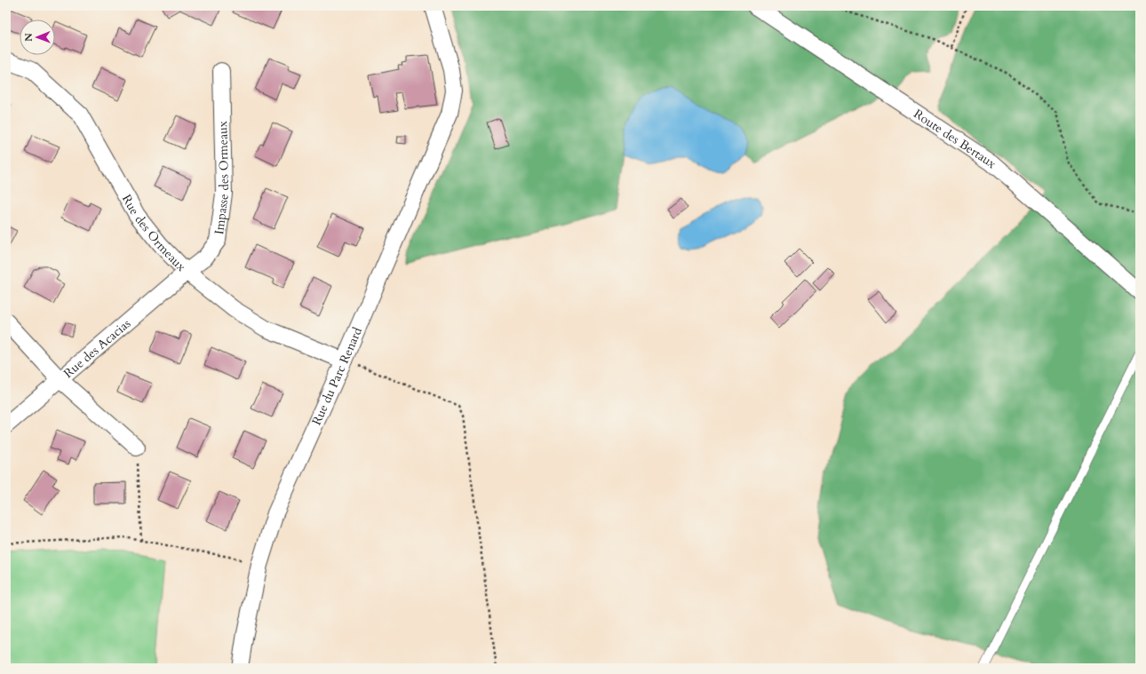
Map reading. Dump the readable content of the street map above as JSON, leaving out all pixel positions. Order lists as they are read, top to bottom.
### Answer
{
  "streets": {
    "street": [
      "Route des Bertaux",
      "Impasse des Ormeaux",
      "Rue des Ormeaux",
      "Rue des Acacias",
      "Rue du Parc Renard"
    ]
  },
  "crossings": [
    ["Impasse des Ormeaux", "Rue des Ormeaux"],
    ["Impasse des Ormeaux", "Rue des Acacias"],
    ["Rue des Ormeaux", "Rue des Acacias"],
    ["Rue des Ormeaux", "Rue du Parc Renard"]
  ],
  "north": "left"
}
